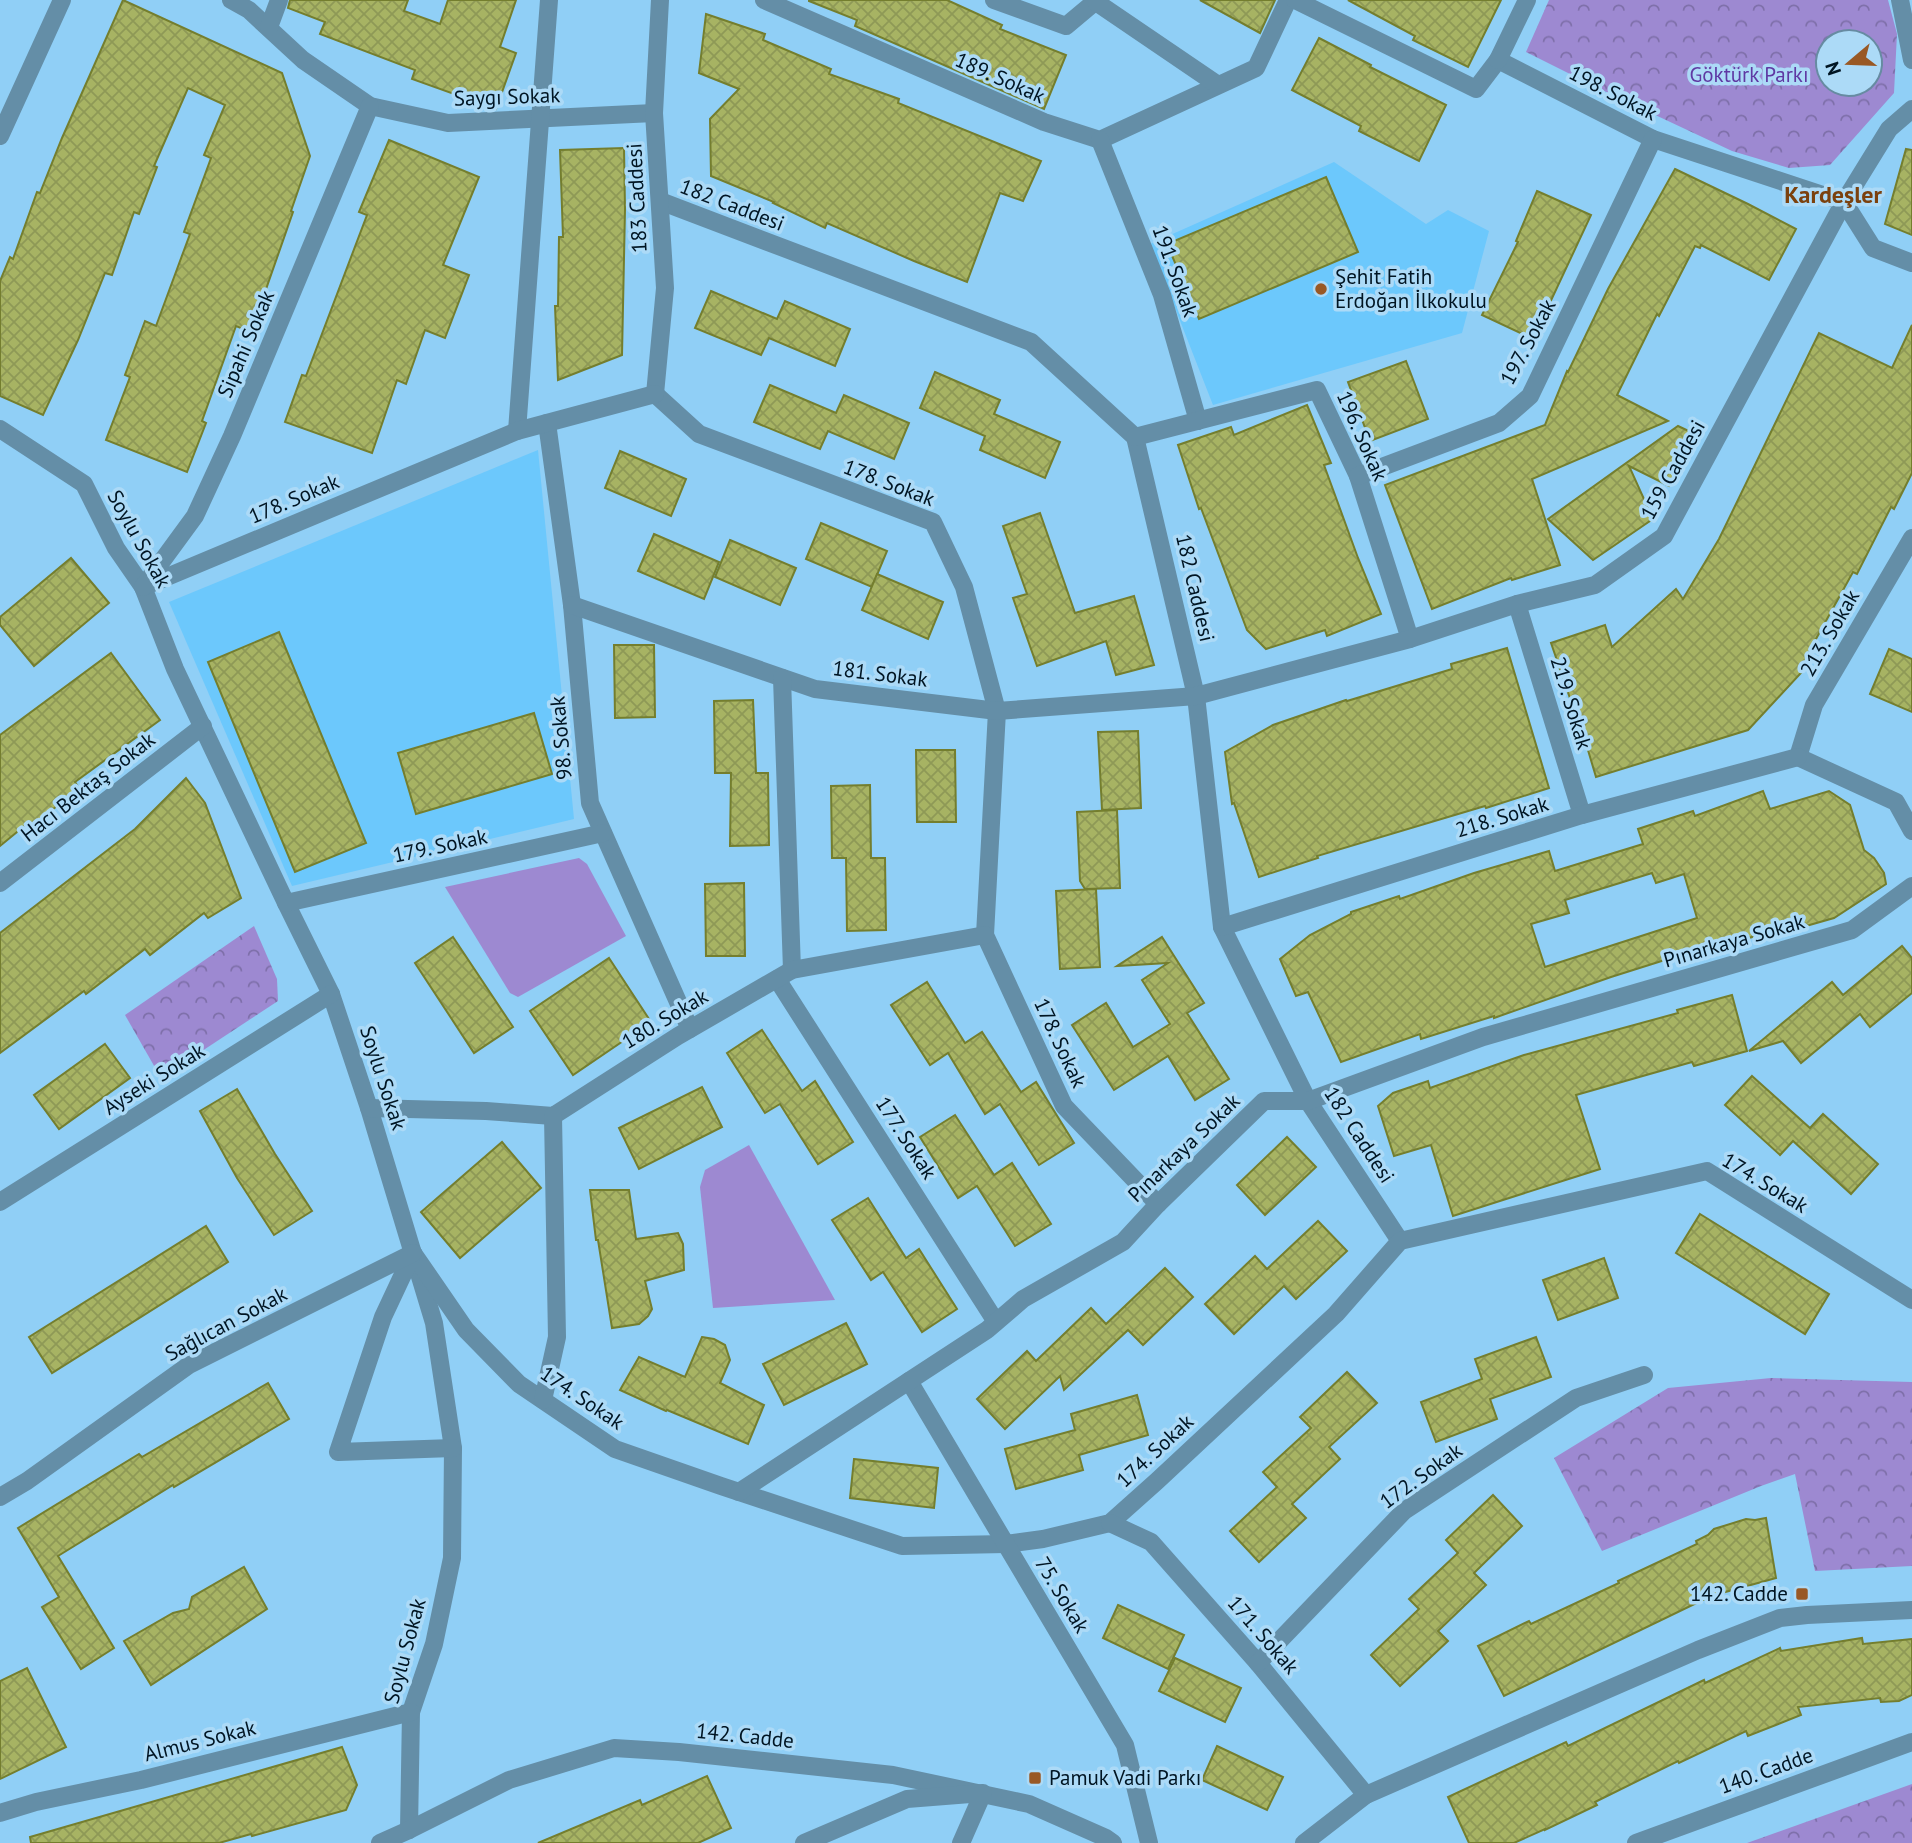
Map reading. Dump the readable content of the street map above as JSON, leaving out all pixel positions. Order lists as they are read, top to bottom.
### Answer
{
  "streets": {
    "street": [
      "189. Sokak",
      "198. Sokak",
      "Saygı Sokak",
      "183 Caddesi",
      "182 Caddesi",
      "191. Sokak",
      "197. Sokak",
      "Sipahi Sokak",
      "196. Sokak",
      "159 Caddesi",
      "178. Sokak",
      "Soylu Sokak",
      "213. Sokak",
      "181. Sokak",
      "219. Sokak",
      "98. Sokak",
      "Hacı Bektaş Sokak",
      "218. Sokak",
      "179. Sokak",
      "Pınarkaya Sokak",
      "180. Sokak",
      "Ayseki Sokak",
      "177. Sokak",
      "174. Sokak",
      "Sağlıcan Sokak",
      "172. Sokak",
      "75. Sokak",
      "171. Sokak",
      "142. Cadde",
      "Almus Sokak",
      "140. Cadde"
    ]
  },
  "crossings": [
    ["189. Sokak", "191. Sokak"],
    ["198. Sokak", "197. Sokak"],
    ["198. Sokak", "159 Caddesi"],
    ["Saygı Sokak", "183 Caddesi"],
    ["Saygı Sokak", "Sipahi Sokak"],
    ["183 Caddesi", "182 Caddesi"],
    ["183 Caddesi", "178. Sokak"],
    ["182 Caddesi", "196. Sokak"],
    ["182 Caddesi", "159 Caddesi"],
    ["182 Caddesi", "181. Sokak"],
    ["182 Caddesi", "218. Sokak"],
    ["182 Caddesi", "Pınarkaya Sokak"],
    ["182 Caddesi", "174. Sokak"],
    ["191. Sokak", "196. Sokak"],
    ["197. Sokak", "196. Sokak"],
    ["Sipahi Sokak", "178. Sokak"],
    ["Sipahi Sokak", "Soylu Sokak"],
    ["196. Sokak", "159 Caddesi"],
    ["159 Caddesi", "181. Sokak"],
    ["159 Caddesi", "219. Sokak"],
    ["178. Sokak", "Soylu Sokak"],
    ["178. Sokak", "181. Sokak"],
    ["178. Sokak", "98. Sokak"],
    ["178. Sokak", "Pınarkaya Sokak"],
    ["178. Sokak", "180. Sokak"],
    ["Soylu Sokak", "Hacı Bektaş Sokak"],
    ["Soylu Sokak", "179. Sokak"],
    ["Soylu Sokak", "Ayseki Sokak"],
    ["Soylu Sokak", "174. Sokak"],
    ["Soylu Sokak", "Sağlıcan Sokak"],
    ["Soylu Sokak", "142. Cadde"],
    ["Soylu Sokak", "Almus Sokak"],
    ["213. Sokak", "218. Sokak"],
    ["181. Sokak", "98. Sokak"],
    ["219. Sokak", "218. Sokak"],
    ["98. Sokak", "179. Sokak"],
    ["98. Sokak", "180. Sokak"],
    ["Pınarkaya Sokak", "177. Sokak"],
    ["Pınarkaya Sokak", "174. Sokak"],
    ["Pınarkaya Sokak", "75. Sokak"],
    ["180. Sokak", "177. Sokak"],
    ["174. Sokak", "Sağlıcan Sokak"],
    ["174. Sokak", "75. Sokak"],
    ["174. Sokak", "171. Sokak"],
    ["172. Sokak", "171. Sokak"]
  ],
  "districts": ["Kardeşler"],
  "parks": ["Göktürk Parkı"],
  "places": {
    "other": ["Şehit Fatih Erdoğan İlkokulu"],
    "transit": ["142. Cadde", "Pamuk Vadi Parkı"]
  },
  "north": "left"
}
